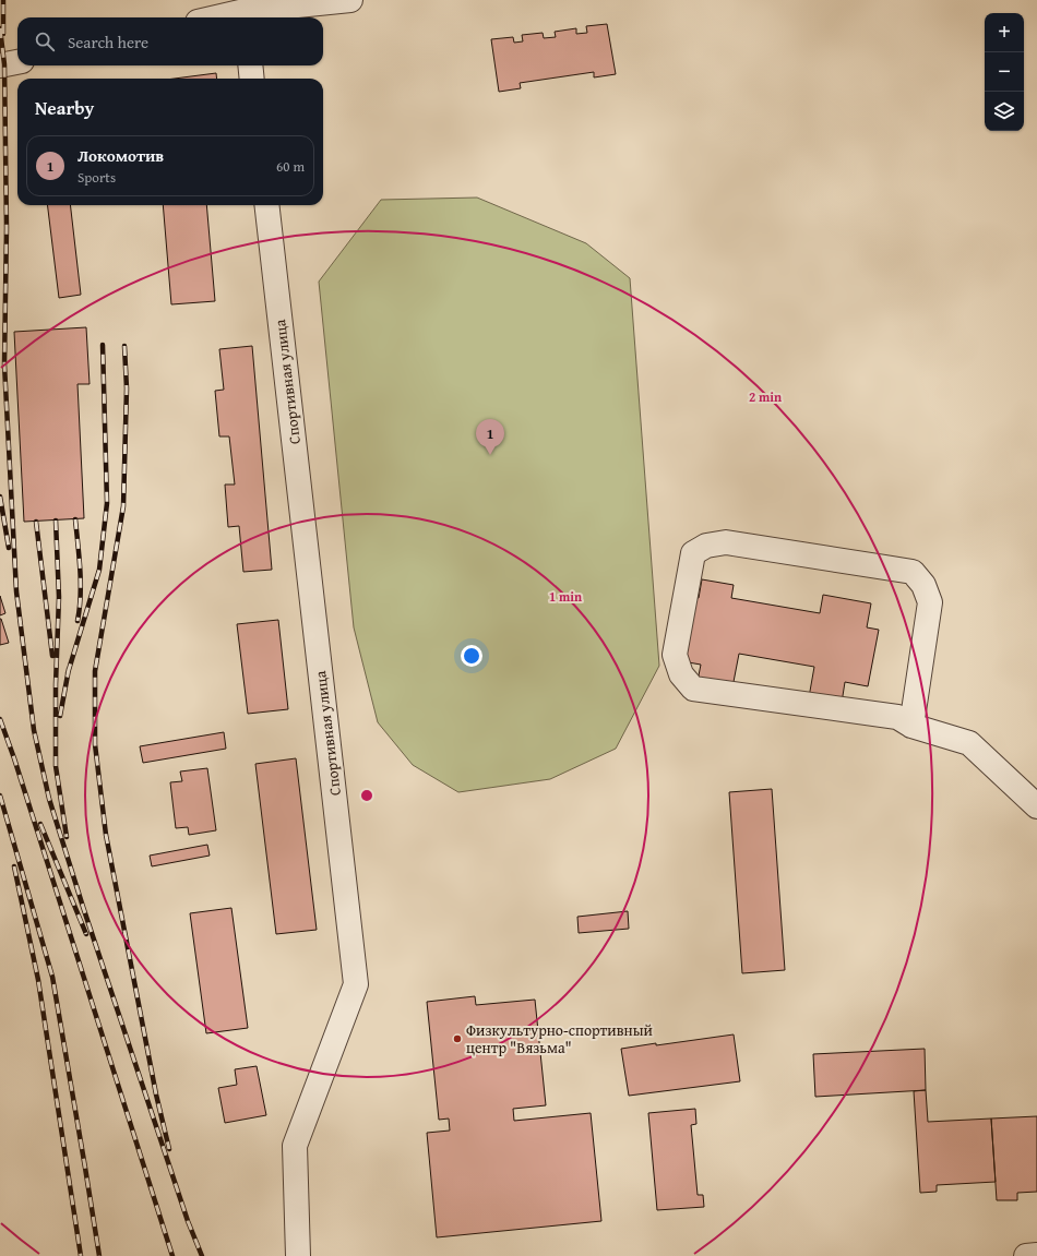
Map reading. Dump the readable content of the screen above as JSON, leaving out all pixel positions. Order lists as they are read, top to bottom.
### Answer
{
  "streets": {
    "street": ["Спортивная улица"]
  },
  "places": ["Физкультурно-спортивный центр \"Вязьма\""],
  "page": {
    "map_buttons": ["+", "−"],
    "search": "Search here",
    "heading": "Nearby",
    "list": [
      {
        "mark": "1",
        "name": "Локомотив",
        "note": "Sports",
        "value": "60 m"
      }
    ],
    "pins": "1"
  },
  "rings": ["2 min", "1 min"]
}
